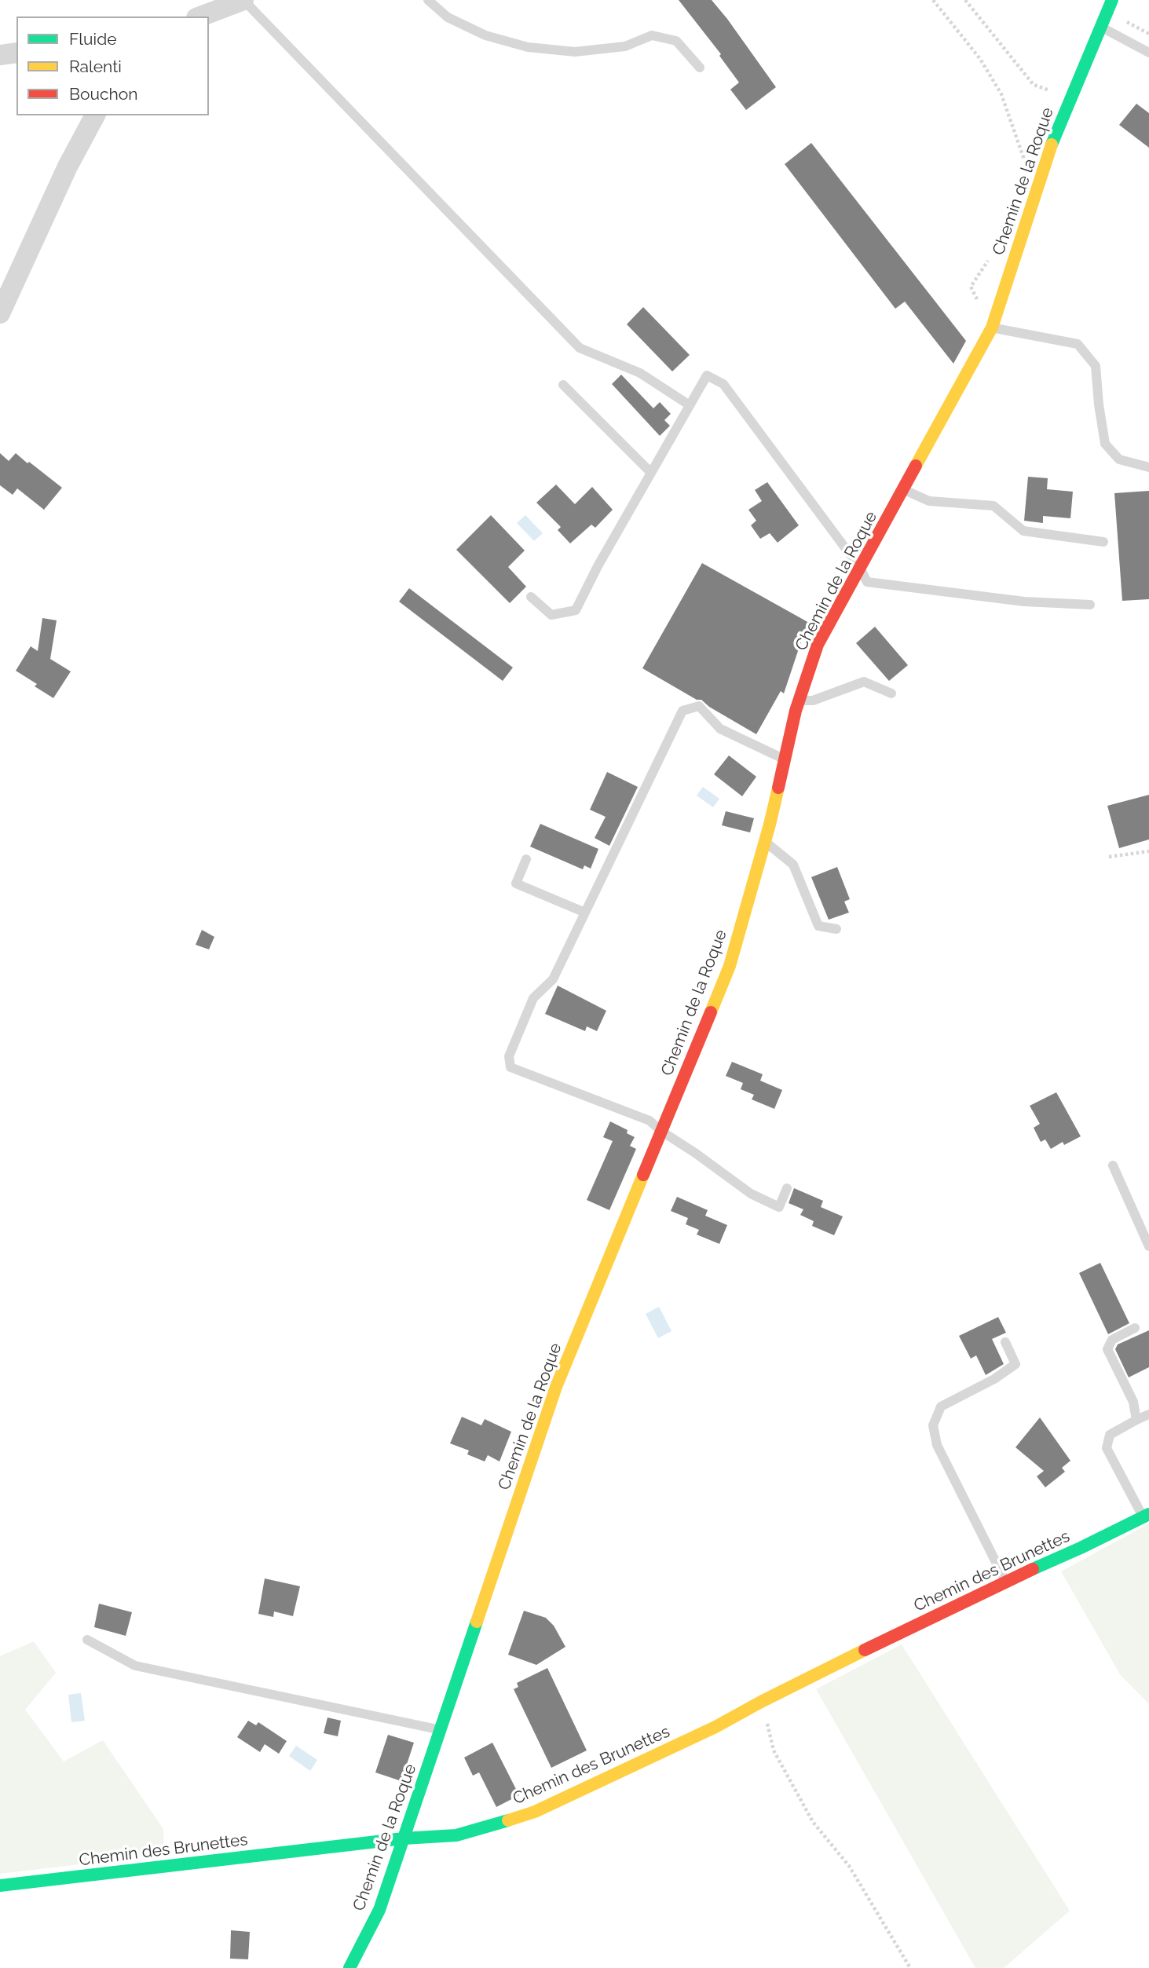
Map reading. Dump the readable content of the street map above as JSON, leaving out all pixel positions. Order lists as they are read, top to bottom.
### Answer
{
  "streets": {
    "street": ["Chemin de la Roque", "Chemin des Brunettes"]
  },
  "crossings": [
    ["Chemin de la Roque", "Chemin des Brunettes"]
  ],
  "legend": ["Fluide", "Ralenti", "Bouchon"]
}
